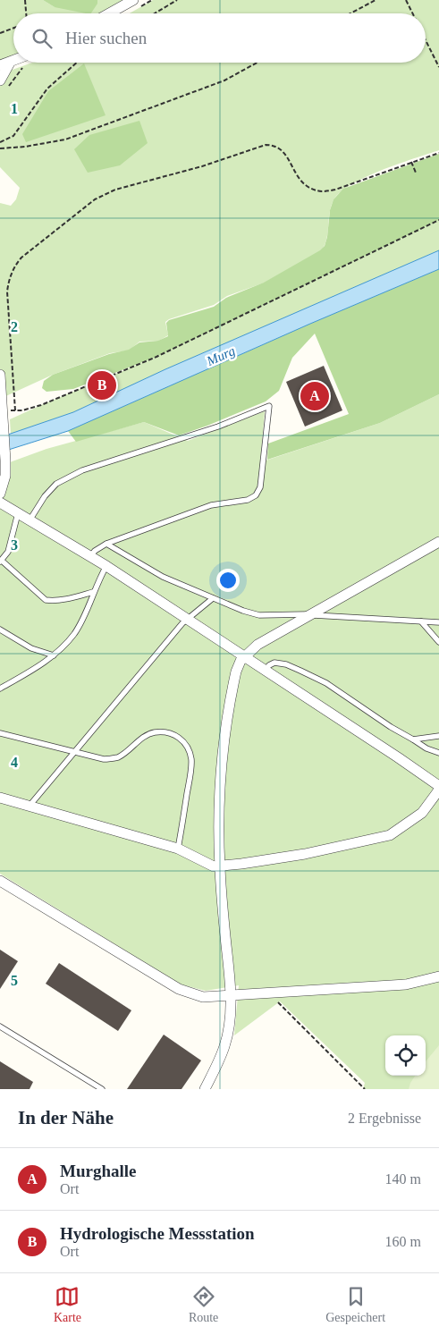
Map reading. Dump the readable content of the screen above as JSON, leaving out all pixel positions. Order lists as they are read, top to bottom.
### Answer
{
  "water": ["Murg"],
  "page": {
    "search": "Hier suchen",
    "pins": ["B", "A"],
    "heading": ["In der Nähe", "2 Ergebnisse"],
    "list": [
      {
        "mark": "A",
        "name": "Murghalle",
        "note": "Ort",
        "value": "140 m"
      },
      {
        "mark": "B",
        "name": "Hydrologische Messstation",
        "note": "Ort",
        "value": "160 m"
      }
    ],
    "nav": ["Karte", "Route", "Gespeichert"]
  },
  "grid": {
    "rows": [
      "1",
      "2",
      "3",
      "4",
      "5"
    ]
  }
}
